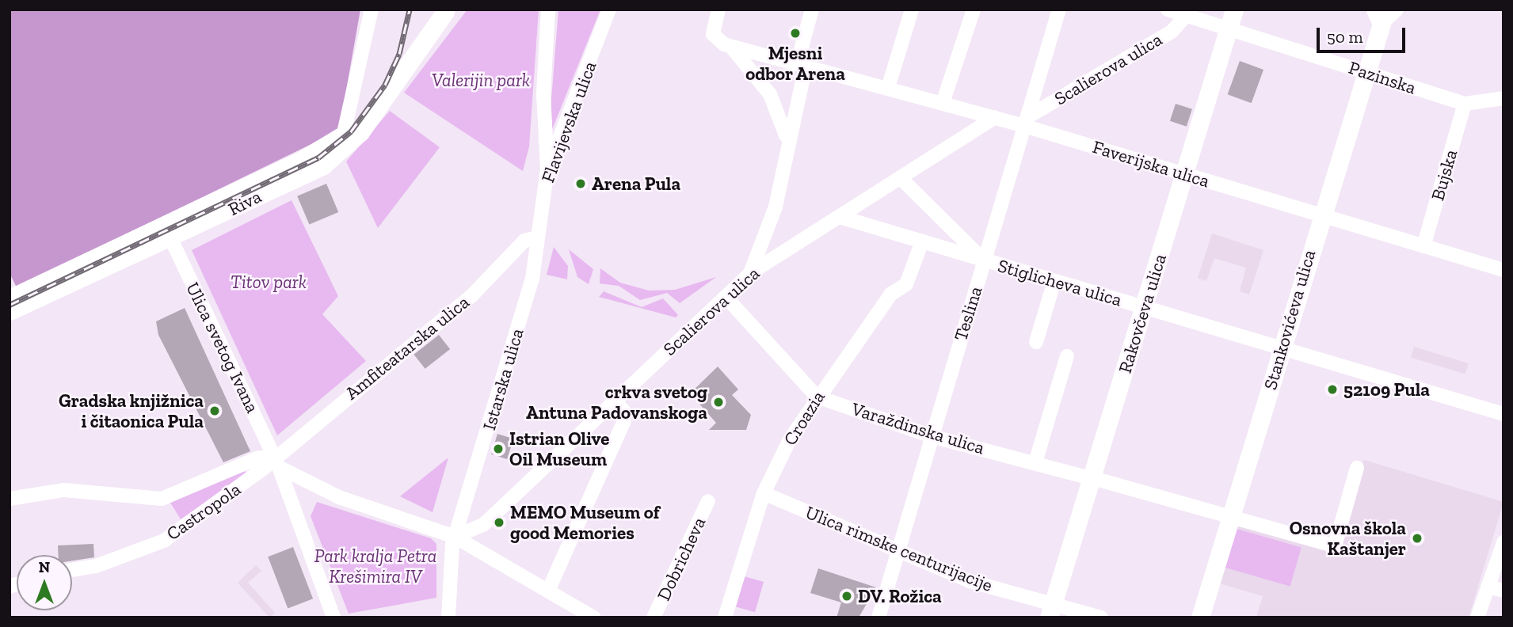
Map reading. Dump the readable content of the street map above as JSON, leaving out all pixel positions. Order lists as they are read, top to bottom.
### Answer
{
  "streets": {
    "main road": ["Riva", "Rakovčeva ulica", "Stankovićeva ulica"],
    "street": [
      "Scalierova ulica",
      "Pazinska",
      "Flavijevska ulica",
      "Faverijska ulica",
      "Bujska",
      "Stiglicheva ulica",
      "Teslina",
      "Ulica svetog Ivana",
      "Amfiteatarska ulica",
      "Istarska ulica",
      "Croazia",
      "Varaždinska ulica",
      "Castropola",
      "Ulica rimske centurijacije",
      "Dobricheva"
    ]
  },
  "crossings": [
    ["Scalierova ulica", "Pazinska"],
    ["Scalierova ulica", "Faverijska ulica"],
    ["Scalierova ulica", "Stiglicheva ulica"],
    ["Scalierova ulica", "Teslina"],
    ["Scalierova ulica", "Istarska ulica"],
    ["Scalierova ulica", "Varaždinska ulica"],
    ["Pazinska", "Bujska"],
    ["Pazinska", "Rakovčeva ulica"],
    ["Pazinska", "Stankovićeva ulica"],
    ["Flavijevska ulica", "Amfiteatarska ulica"],
    ["Flavijevska ulica", "Istarska ulica"],
    ["Faverijska ulica", "Bujska"],
    ["Faverijska ulica", "Teslina"],
    ["Faverijska ulica", "Rakovčeva ulica"],
    ["Faverijska ulica", "Stankovićeva ulica"],
    ["Riva", "Ulica svetog Ivana"],
    ["Stiglicheva ulica", "Teslina"],
    ["Stiglicheva ulica", "Rakovčeva ulica"],
    ["Stiglicheva ulica", "Stankovićeva ulica"],
    ["Stiglicheva ulica", "Croazia"],
    ["Teslina", "Varaždinska ulica"],
    ["Teslina", "Ulica rimske centurijacije"],
    ["Rakovčeva ulica", "Ulica rimske centurijacije"],
    ["Ulica svetog Ivana", "Amfiteatarska ulica"],
    ["Ulica svetog Ivana", "Castropola"],
    ["Amfiteatarska ulica", "Istarska ulica"],
    ["Amfiteatarska ulica", "Castropola"],
    ["Croazia", "Varaždinska ulica"],
    ["Croazia", "Ulica rimske centurijacije"]
  ],
  "parks": ["Valerijin park", "Titov park", "Park kralja Petra Krešimira IV"],
  "places": [
    "Mjesni odbor Arena",
    "Arena Pula",
    "52109 Pula",
    "crkva svetog Antuna Padovanskoga",
    "Gradska knjižnica i čitaonica Pula",
    "Istrian Olive Oil Museum",
    "MEMO Museum of good Memories",
    "Osnovna škola Kaštanjer",
    "DV. Rožica"
  ],
  "scale_bar": "50 m",
  "north": "top"
}
